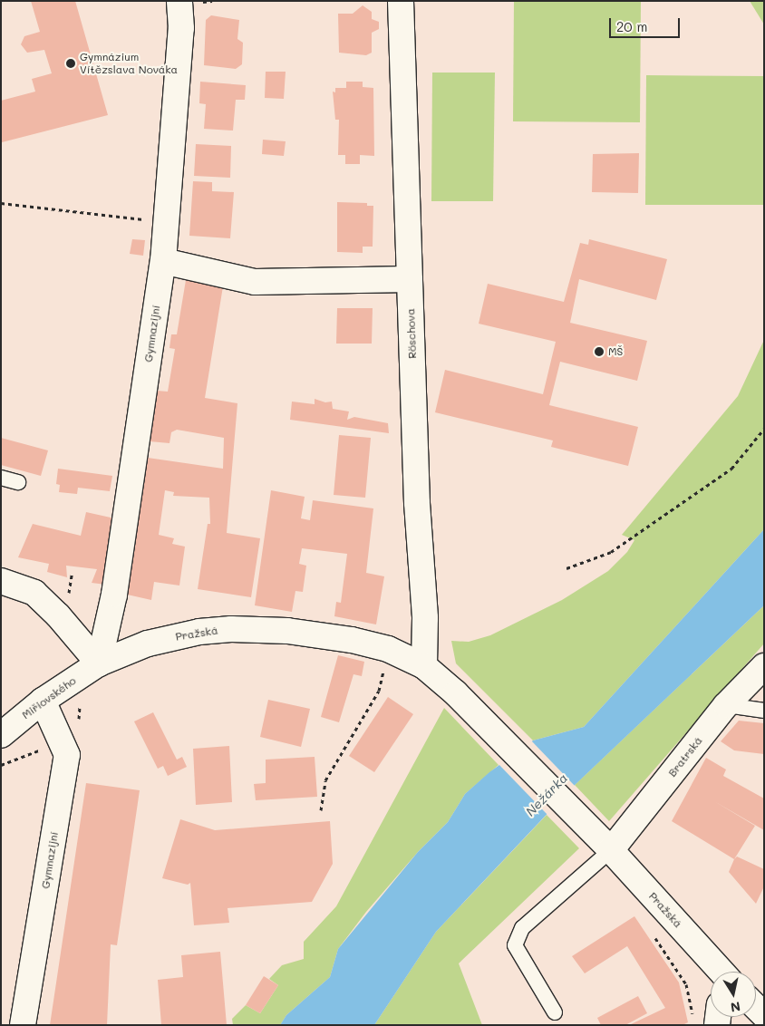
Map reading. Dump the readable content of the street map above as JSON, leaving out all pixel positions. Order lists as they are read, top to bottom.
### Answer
{
  "streets": {
    "street": [
      "Gymnazijní",
      "Röschova",
      "Pražská",
      "Miřiovského",
      "Bratrská"
    ]
  },
  "crossings": [
    ["Gymnazijní", "Pražská"],
    ["Gymnazijní", "Miřiovského"],
    ["Röschova", "Pražská"],
    ["Pražská", "Miřiovského"],
    ["Pražská", "Bratrská"]
  ],
  "water": ["Nežárka"],
  "places": ["Gymnázium Vítězslava Nováka", "MŠ"],
  "scale_bar": "20 m",
  "north": "bottom"
}
